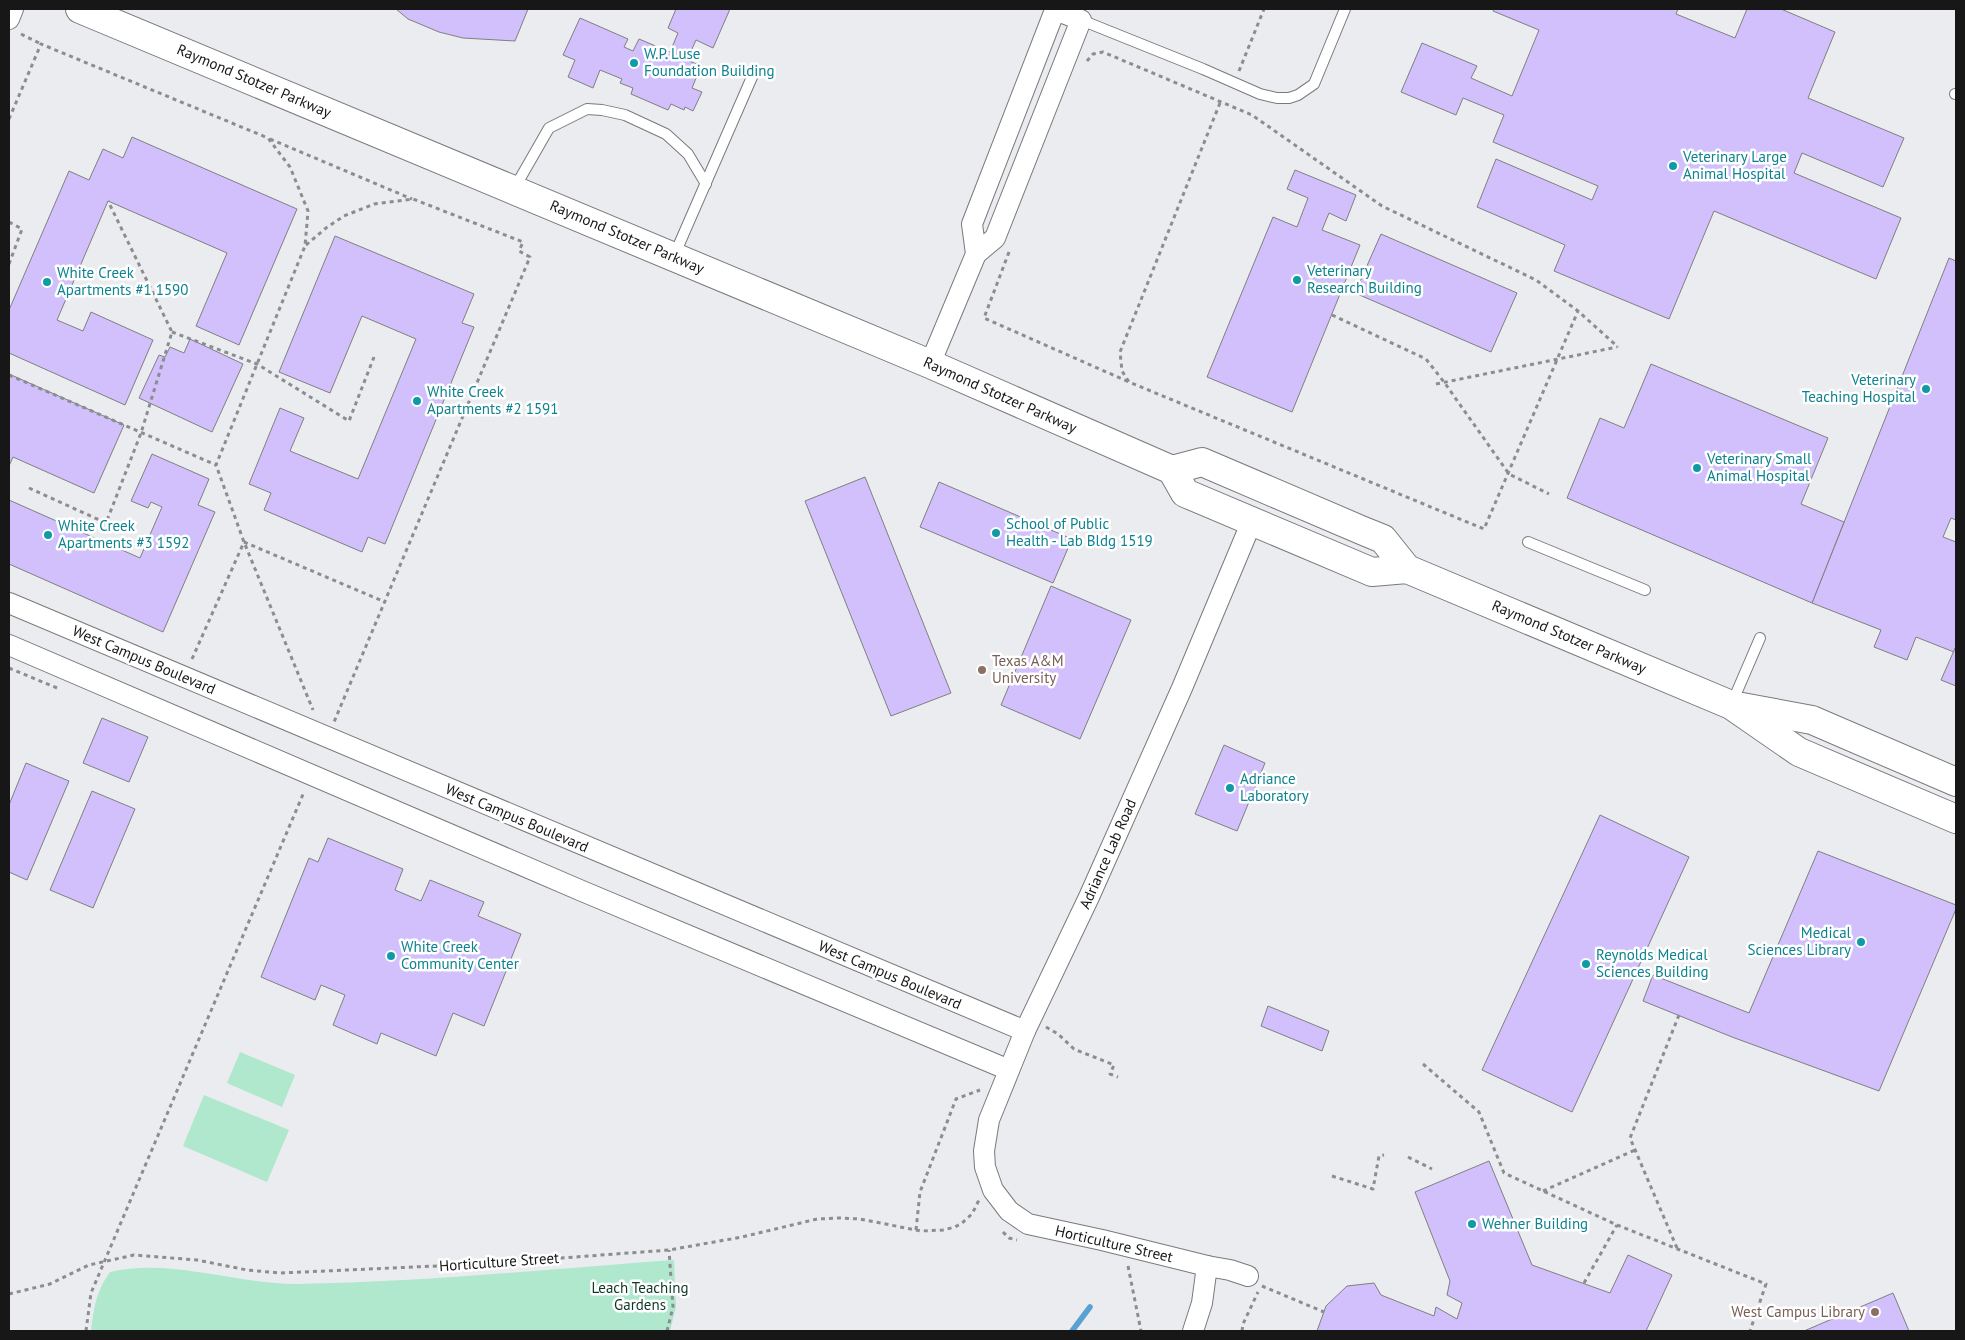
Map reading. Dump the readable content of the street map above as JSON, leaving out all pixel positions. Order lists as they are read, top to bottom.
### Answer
{
  "streets": {
    "main road": ["Raymond Stotzer Parkway"],
    "street": ["West Campus Boulevard", "Adriance Lab Road", "Horticulture Street"]
  },
  "crossings": [
    ["Raymond Stotzer Parkway", "Adriance Lab Road"],
    ["West Campus Boulevard", "Adriance Lab Road"],
    ["Adriance Lab Road", "Horticulture Street"]
  ],
  "parks": ["Leach Teaching Gardens"],
  "places": [
    "W.P. Luse Foundation Building",
    "Veterinary Large Animal Hospital",
    "Veterinary Research Building",
    "White Creek Apartments #1 1590",
    "Veterinary Teaching Hospital",
    "White Creek Apartments #2 1591",
    "Veterinary Small Animal Hospital",
    "School of Public Health - Lab Bldg 1519",
    "White Creek Apartments #3 1592",
    "Texas A&M University",
    "Adriance Laboratory",
    "Medical Sciences Library",
    "White Creek Community Center",
    "Reynolds Medical Sciences Building",
    "Wehner Building",
    "West Campus Library"
  ]
}
